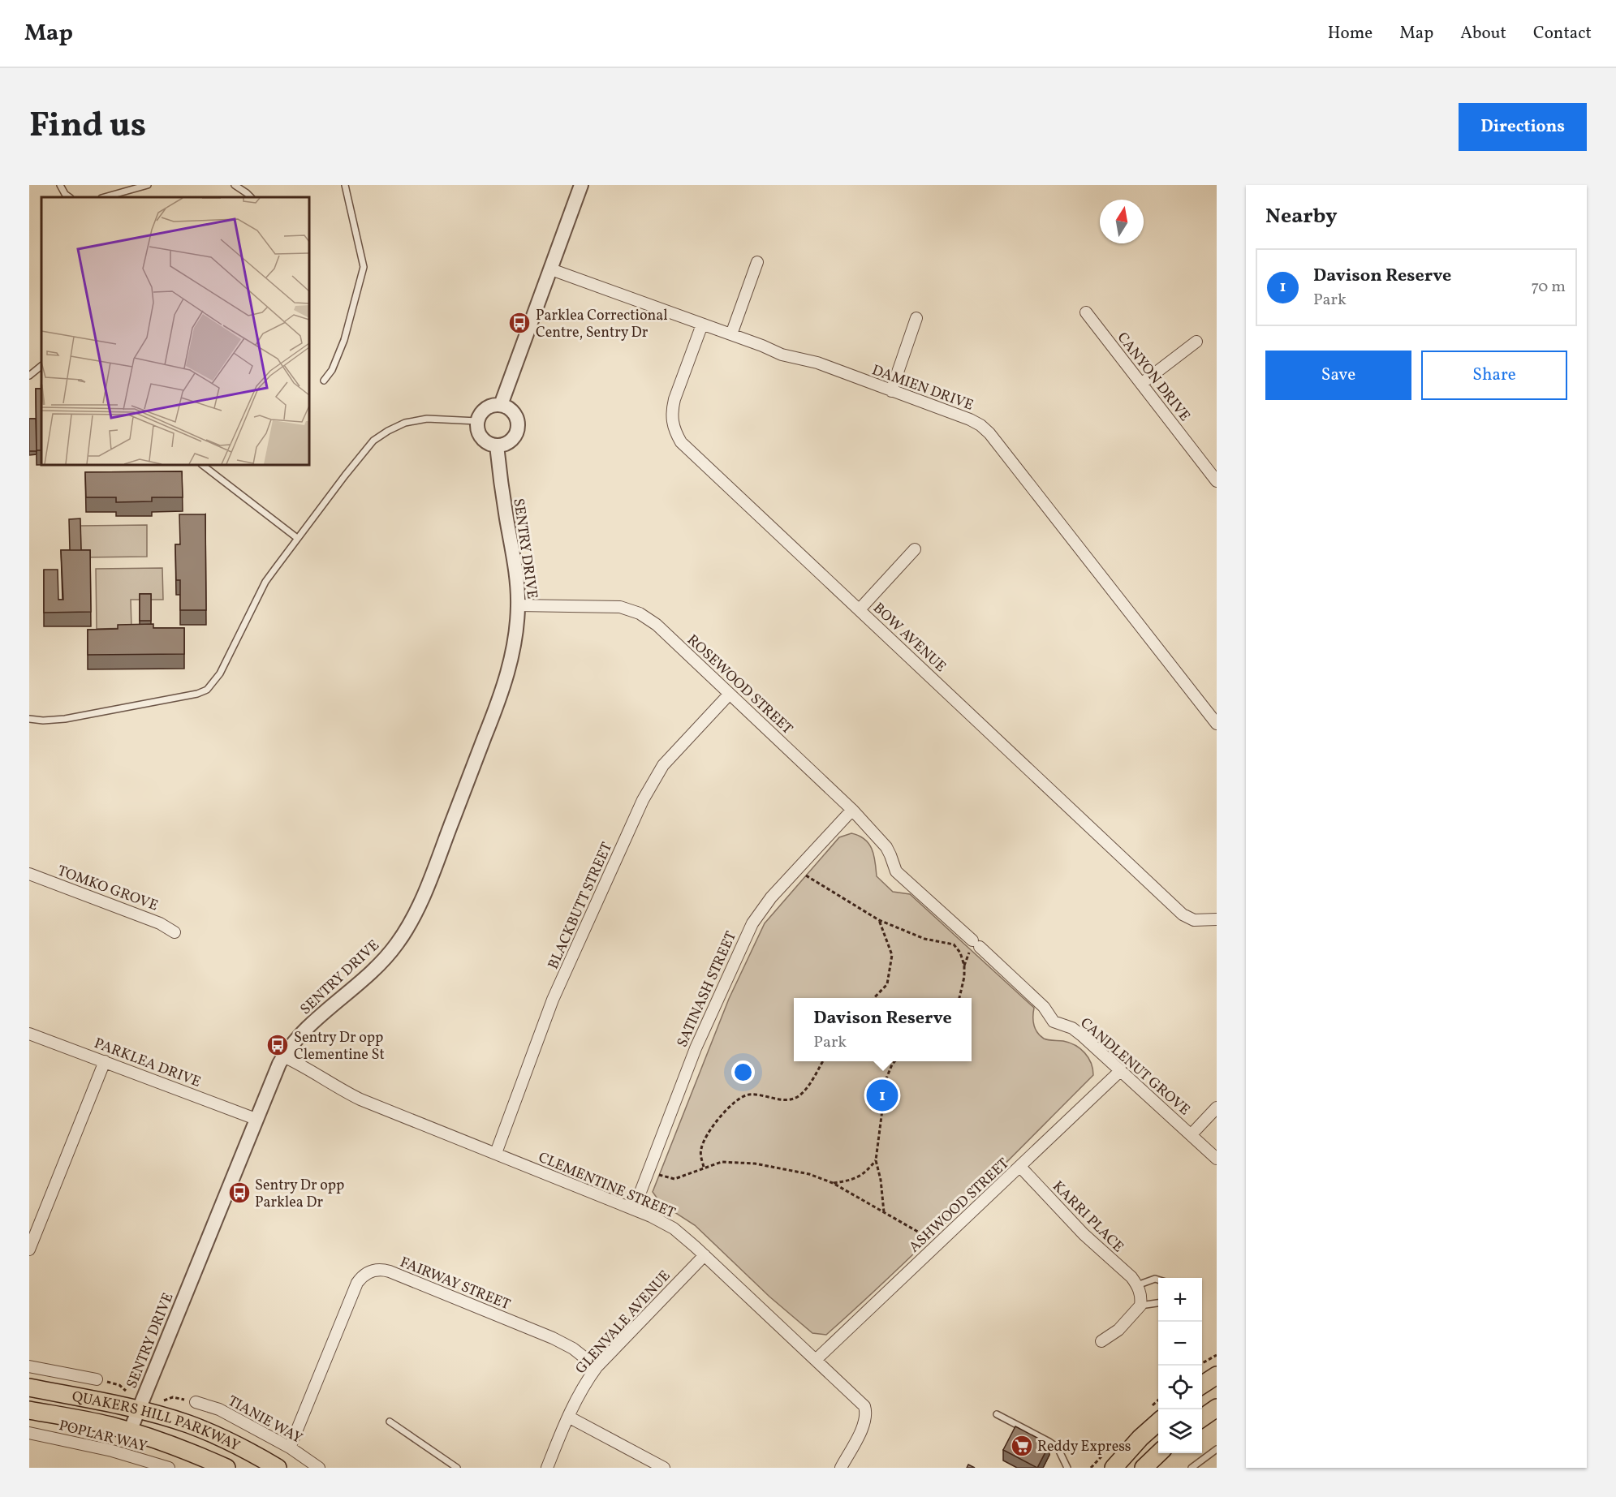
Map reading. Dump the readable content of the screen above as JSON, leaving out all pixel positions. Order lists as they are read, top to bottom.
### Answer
{
  "streets": {
    "main road": ["QUAKERS HILL PARKWAY"],
    "street": [
      "CANYON DRIVE",
      "DAMIEN DRIVE",
      "SENTRY DRIVE",
      "BOW AVENUE",
      "ROSEWOOD STREET",
      "TOMKO GROVE",
      "BLACKBUTT STREET",
      "SATINASH STREET",
      "PARKLEA DRIVE",
      "CANDLENUT GROVE",
      "CLEMENTINE STREET",
      "ASHWOOD STREET",
      "KARRI PLACE",
      "FAIRWAY STREET",
      "GLENVALE AVENUE",
      "TIANIE WAY",
      "POPLAR WAY"
    ]
  },
  "crossings": [
    ["DAMIEN DRIVE", "BOW AVENUE"],
    ["SENTRY DRIVE", "ROSEWOOD STREET"],
    ["SENTRY DRIVE", "PARKLEA DRIVE"],
    ["SENTRY DRIVE", "CLEMENTINE STREET"],
    ["SENTRY DRIVE", "QUAKERS HILL PARKWAY"],
    ["ROSEWOOD STREET", "BLACKBUTT STREET"],
    ["ROSEWOOD STREET", "SATINASH STREET"],
    ["ROSEWOOD STREET", "CANDLENUT GROVE"],
    ["BLACKBUTT STREET", "CLEMENTINE STREET"],
    ["SATINASH STREET", "CLEMENTINE STREET"],
    ["CANDLENUT GROVE", "ASHWOOD STREET"],
    ["CLEMENTINE STREET", "ASHWOOD STREET"],
    ["CLEMENTINE STREET", "GLENVALE AVENUE"],
    ["ASHWOOD STREET", "KARRI PLACE"],
    ["FAIRWAY STREET", "GLENVALE AVENUE"],
    ["FAIRWAY STREET", "TIANIE WAY"]
  ],
  "places": {
    "bus stop": ["Parklea Correctional Centre, Sentry Dr", "Sentry Dr opp Clementine St", "Sentry Dr opp Parklea Dr"],
    "supermarket": ["Reddy Express"]
  },
  "north": "top",
  "page": {
    "header": "Map",
    "nav": [
      "Home",
      "Map",
      "About",
      "Contact"
    ],
    "title": "Find us",
    "buttons": [
      "Directions",
      ["Save", "Share"]
    ],
    "heading": "Nearby",
    "list": [
      {
        "mark": "1",
        "name": "Davison Reserve",
        "note": "Park",
        "value": "70 m"
      }
    ],
    "popup": ["Davison Reserve", "Park"],
    "pins": "1",
    "map_buttons": ["+", "−"]
  }
}
